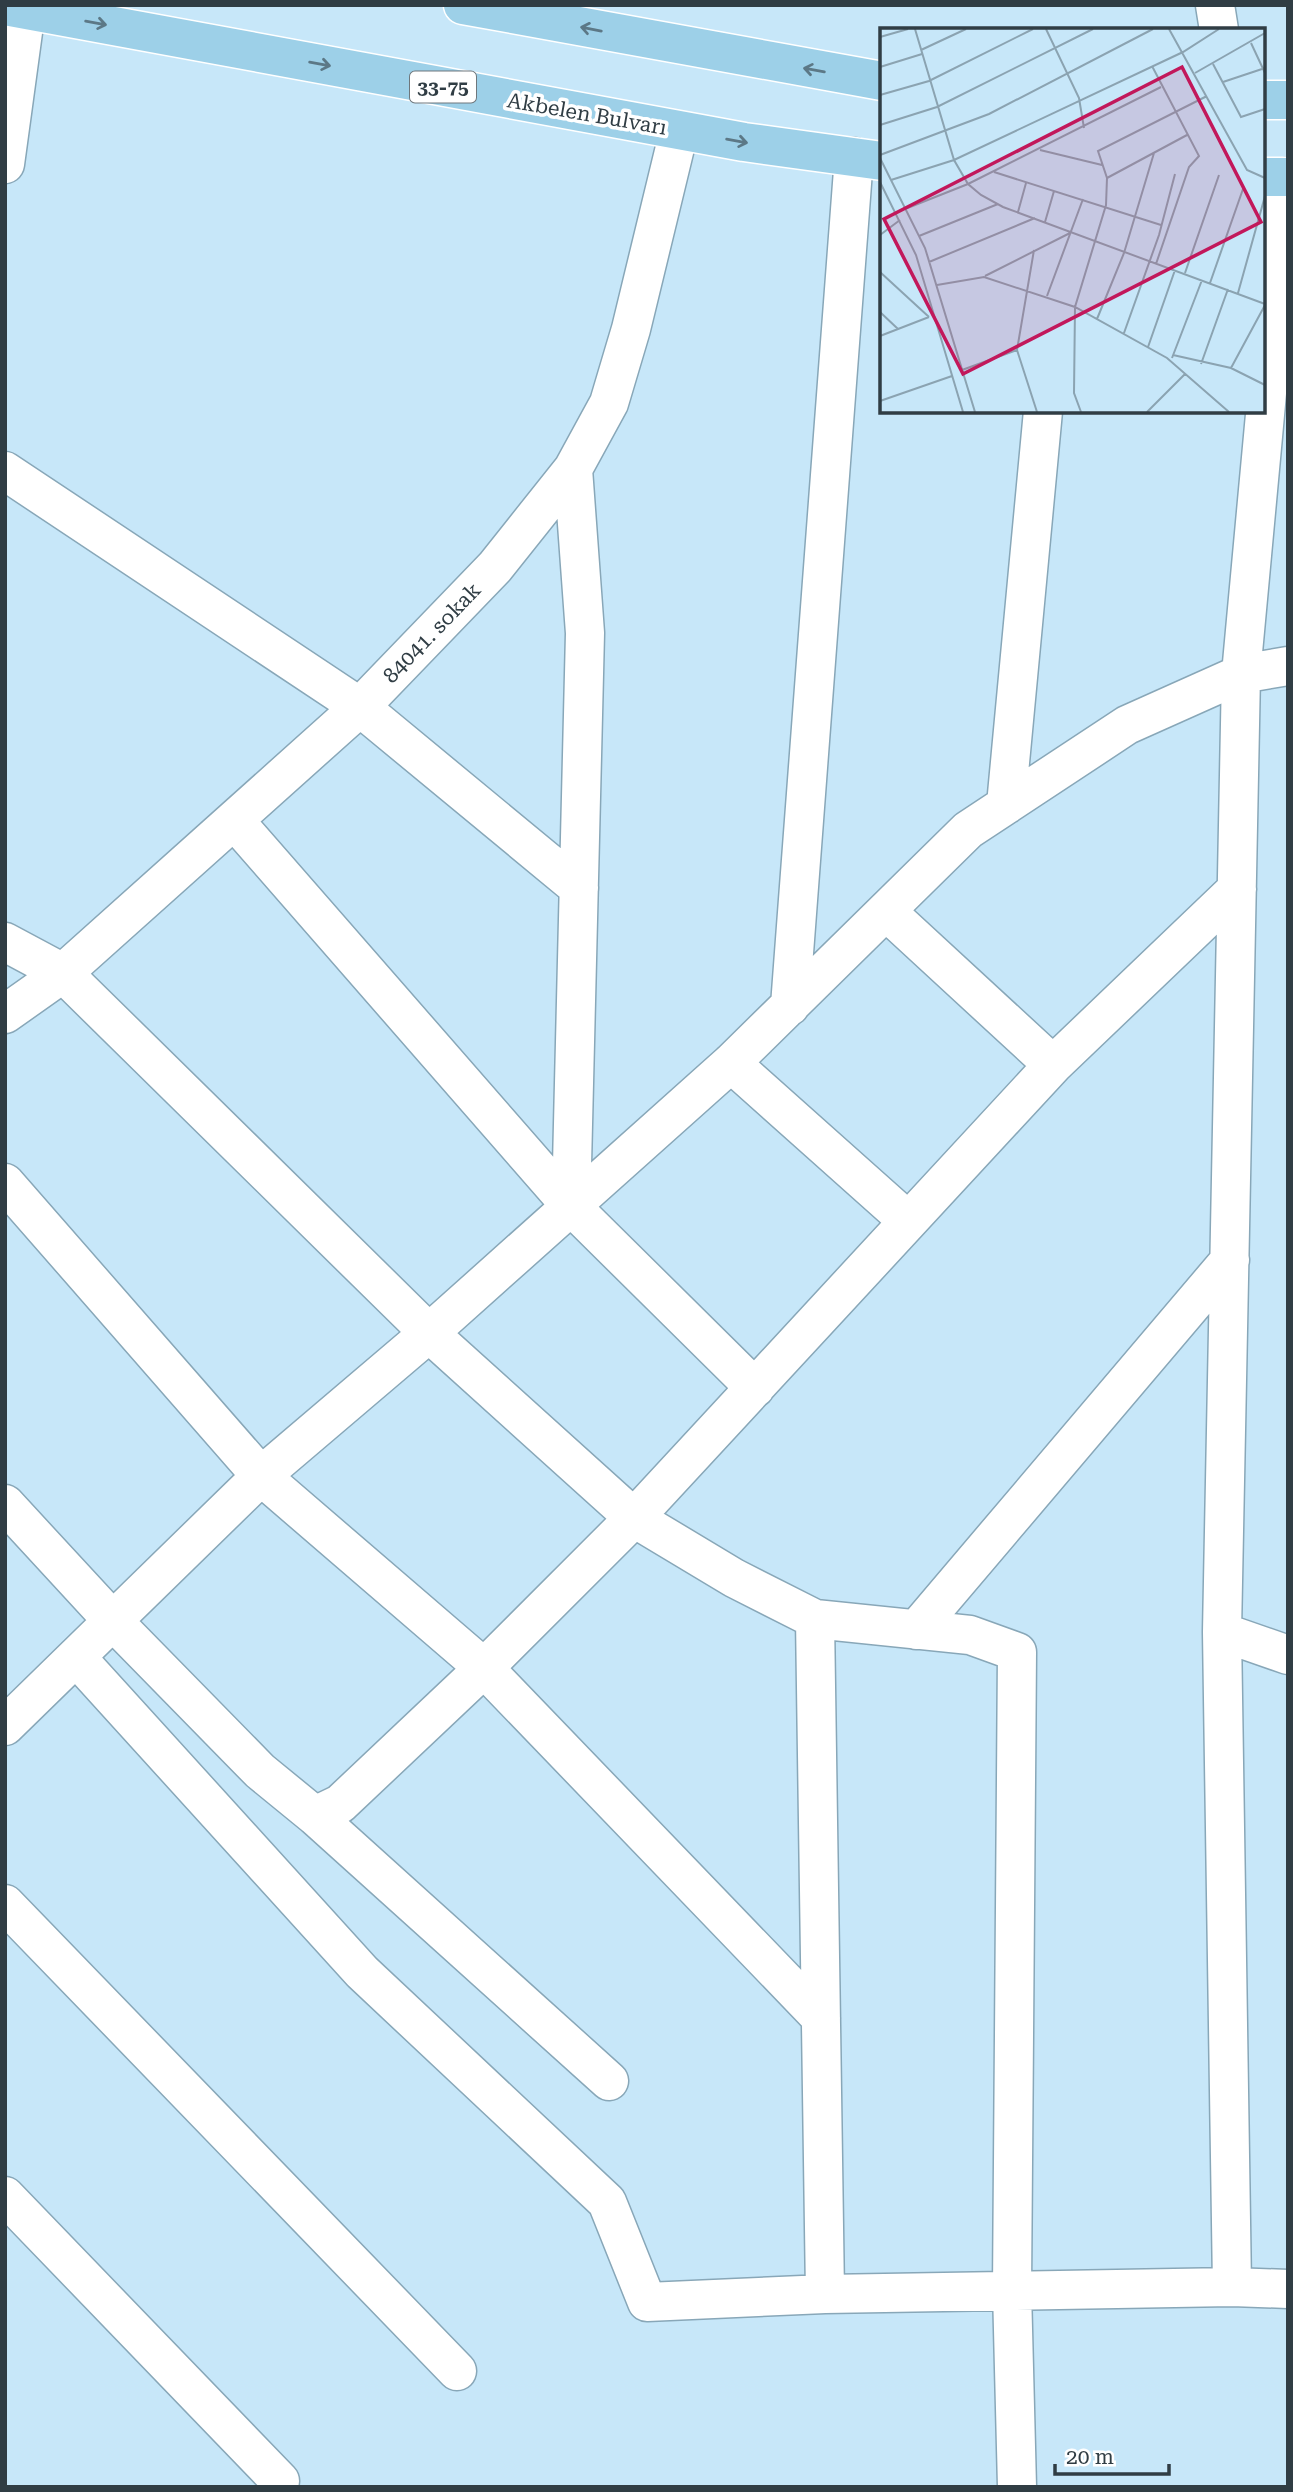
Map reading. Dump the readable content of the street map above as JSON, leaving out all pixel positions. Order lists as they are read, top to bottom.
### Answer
{
  "streets": {
    "main road": ["33-75", "Akbelen Bulvarı"],
    "street": ["84041. sokak"]
  },
  "crossings": [
    ["Akbelen Bulvarı", "84041. sokak"]
  ],
  "scale_bar": "20 m"
}
